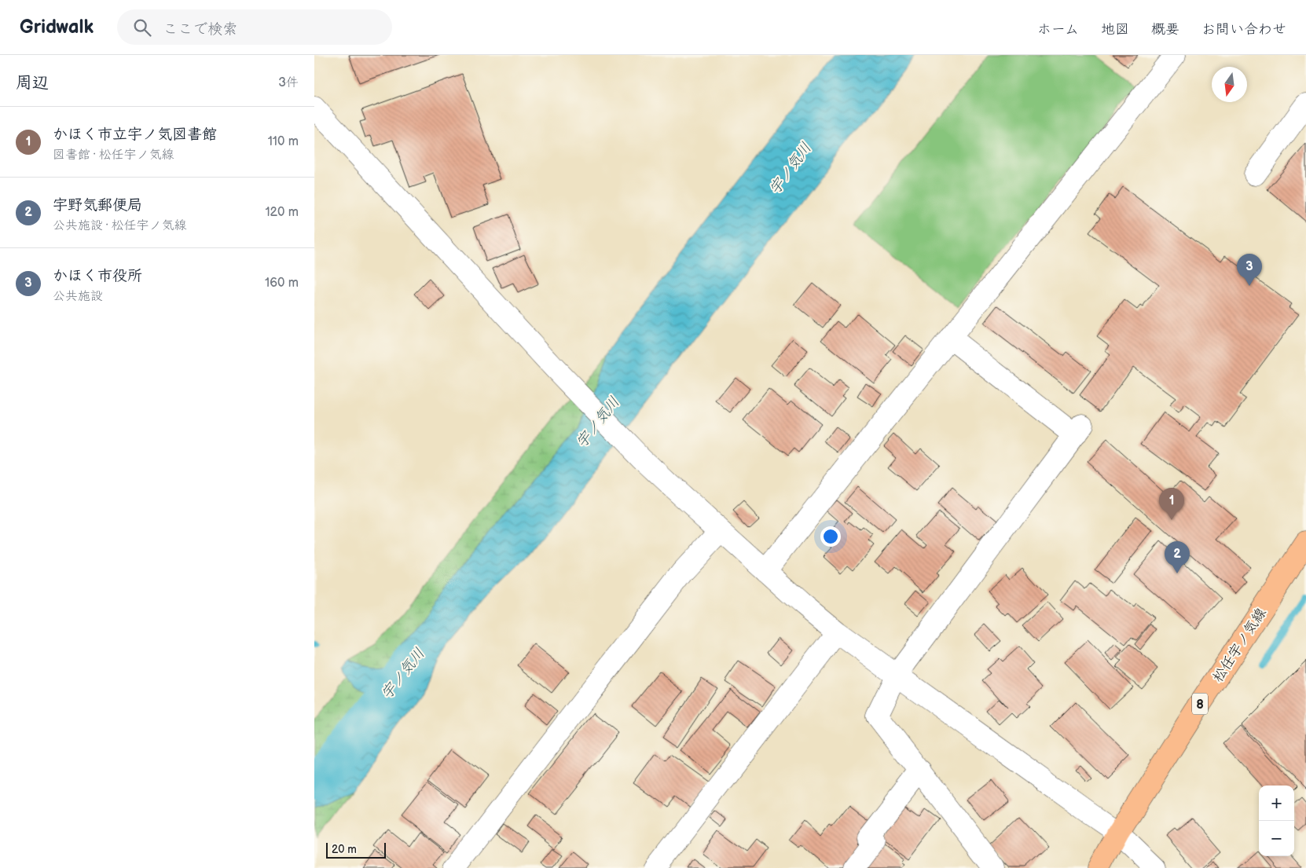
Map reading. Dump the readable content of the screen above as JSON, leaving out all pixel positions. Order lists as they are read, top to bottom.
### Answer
{
  "streets": {
    "main road": ["松任宇ノ気線", "8"]
  },
  "water": ["宇ノ気川"],
  "scale_bar": "20 m",
  "north": "bottom",
  "page": {
    "header": "Gridwalk",
    "search": "ここで検索",
    "nav": [
      "ホーム",
      "地図",
      "概要",
      "お問い合わせ"
    ],
    "heading": ["周辺", "3件"],
    "list": [
      {
        "mark": "1",
        "name": "かほく市立宇ノ気図書館",
        "note": "図書館 · 松任宇ノ気線",
        "value": "110 m"
      },
      {
        "mark": "2",
        "name": "宇野気郵便局",
        "note": "公共施設 · 松任宇ノ気線",
        "value": "120 m"
      },
      {
        "mark": "3",
        "name": "かほく市役所",
        "note": "公共施設",
        "value": "160 m"
      }
    ],
    "pins": ["3", "1", "2"],
    "map_buttons": ["+", "−"],
    "scale": "20 m"
  }
}
